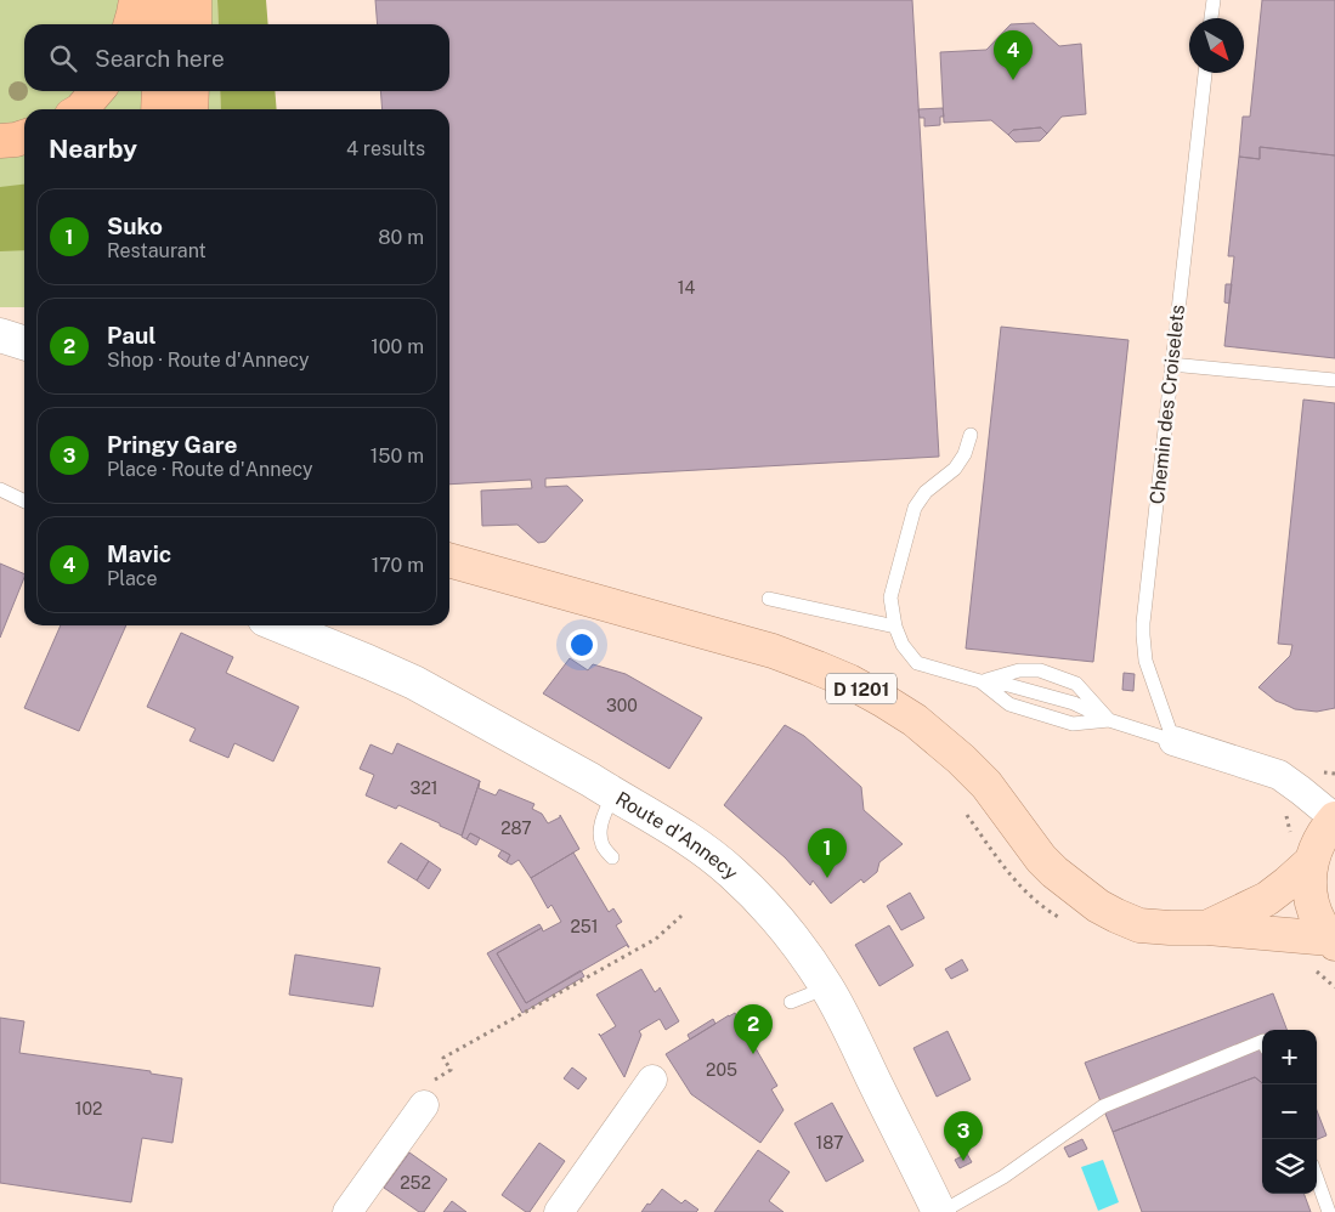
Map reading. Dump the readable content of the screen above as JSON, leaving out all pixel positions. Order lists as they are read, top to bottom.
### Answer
{
  "streets": {
    "main road": ["D 1201"],
    "street": ["Route d'Annecy"],
    "lane": ["Chemin des Croiselets"]
  },
  "house_numbers": [
    "14",
    "300",
    "321",
    "287",
    "251",
    "205",
    "102",
    "187",
    "252"
  ],
  "north": "bottom right",
  "page": {
    "search": "Search here",
    "pins": [
      "4",
      "1",
      "2",
      "3"
    ],
    "heading": ["Nearby", "4 results"],
    "list": [
      {
        "mark": "1",
        "name": "Suko",
        "note": "Restaurant",
        "value": "80 m"
      },
      {
        "mark": "2",
        "name": "Paul",
        "note": "Shop · Route d'Annecy",
        "value": "100 m"
      },
      {
        "mark": "3",
        "name": "Pringy Gare",
        "note": "Place · Route d'Annecy",
        "value": "150 m"
      },
      {
        "mark": "4",
        "name": "Mavic",
        "note": "Place",
        "value": "170 m"
      }
    ],
    "map_buttons": ["+", "−"]
  }
}
